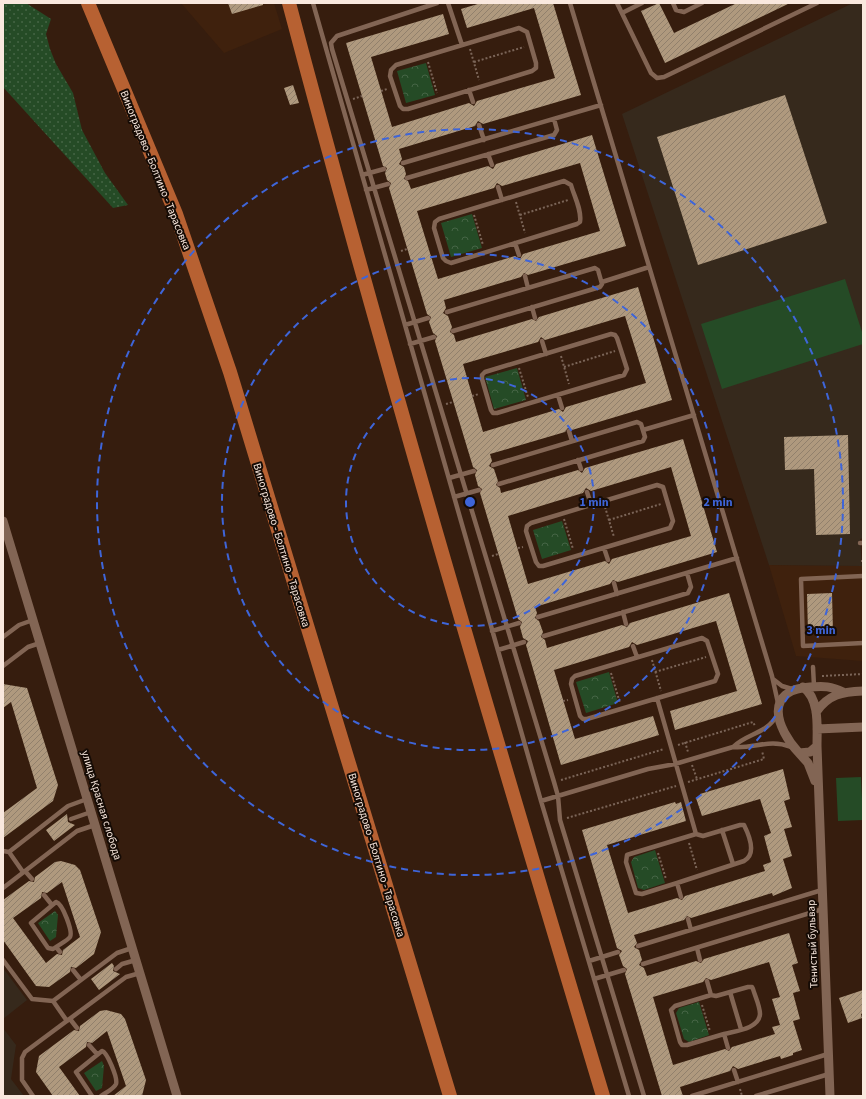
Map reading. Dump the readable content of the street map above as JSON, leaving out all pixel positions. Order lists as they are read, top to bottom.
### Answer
{
  "streets": {
    "main road": ["Виноградово - Болтино - Тарасовка"],
    "street": ["улица Красная слобода", "Тенистый бульвар"]
  },
  "rings": ["1 min", "2 min", "3 min"]
}
